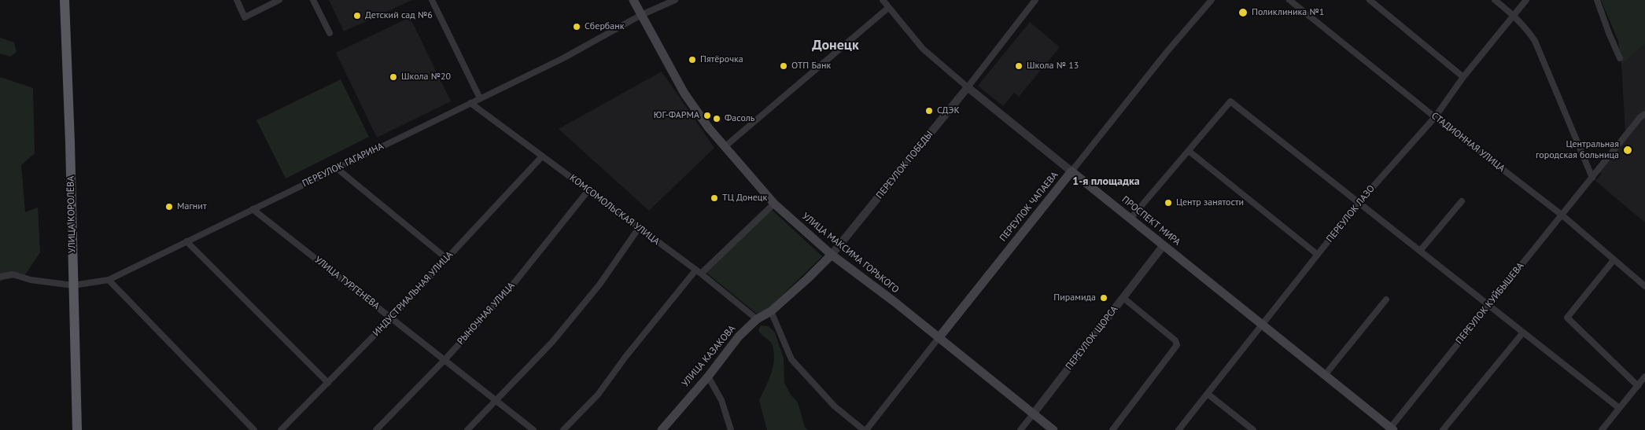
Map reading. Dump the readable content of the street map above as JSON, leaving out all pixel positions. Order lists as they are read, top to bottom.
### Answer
{
  "streets": {
    "highway": ["УЛИЦА КОРОЛЁВА"],
    "main road": [
      "ПЕРЕУЛОК ЧАПАЕВА",
      "ПРОСПЕКТ МИРА",
      "УЛИЦА МАКСИМА ГОРЬКОГО",
      "УЛИЦА КАЗАКОВА"
    ],
    "street": [
      "СТАДИОННАЯ УЛИЦА",
      "ПЕРЕУЛОК ГАГАРИНА",
      "ПЕРЕУЛОК ПОБЕДЫ",
      "КОМСОМОЛЬСКАЯ УЛИЦА",
      "ПЕРЕУЛОК ЛАЗО",
      "УЛИЦА ТУРГЕНЕВА",
      "ИНДУСТРИАЛЬНАЯ УЛИЦА",
      "ПЕРЕУЛОК КУЙБЫШЕВА",
      "РЫНОЧНАЯ УЛИЦА",
      "ПЕРЕУЛОК ЩОРСА"
    ]
  },
  "crossings": [
    ["СТАДИОННАЯ УЛИЦА", "ПЕРЕУЛОК ЛАЗО"],
    ["СТАДИОННАЯ УЛИЦА", "ПЕРЕУЛОК КУЙБЫШЕВА"],
    ["ПЕРЕУЛОК ГАГАРИНА", "КОМСОМОЛЬСКАЯ УЛИЦА"],
    ["ПЕРЕУЛОК ГАГАРИНА", "УЛИЦА КОРОЛЁВА"],
    ["ПЕРЕУЛОК ГАГАРИНА", "УЛИЦА МАКСИМА ГОРЬКОГО"],
    ["ПЕРЕУЛОК ГАГАРИНА", "УЛИЦА ТУРГЕНЕВА"],
    ["ПЕРЕУЛОК ПОБЕДЫ", "ПРОСПЕКТ МИРА"],
    ["ПЕРЕУЛОК ПОБЕДЫ", "УЛИЦА МАКСИМА ГОРЬКОГО"],
    ["ПЕРЕУЛОК ПОБЕДЫ", "УЛИЦА КАЗАКОВА"],
    ["ПЕРЕУЛОК ЧАПАЕВА", "ПРОСПЕКТ МИРА"],
    ["ПЕРЕУЛОК ЧАПАЕВА", "УЛИЦА МАКСИМА ГОРЬКОГО"],
    ["КОМСОМОЛЬСКАЯ УЛИЦА", "ИНДУСТРИАЛЬНАЯ УЛИЦА"],
    ["КОМСОМОЛЬСКАЯ УЛИЦА", "РЫНОЧНАЯ УЛИЦА"],
    ["КОМСОМОЛЬСКАЯ УЛИЦА", "УЛИЦА КАЗАКОВА"],
    ["ПЕРЕУЛОК ЛАЗО", "ПРОСПЕКТ МИРА"],
    ["ПРОСПЕКТ МИРА", "ПЕРЕУЛОК КУЙБЫШЕВА"],
    ["ПРОСПЕКТ МИРА", "ПЕРЕУЛОК ЩОРСА"],
    ["УЛИЦА МАКСИМА ГОРЬКОГО", "ПЕРЕУЛОК ЩОРСА"],
    ["УЛИЦА МАКСИМА ГОРЬКОГО", "УЛИЦА КАЗАКОВА"],
    ["УЛИЦА ТУРГЕНЕВА", "ИНДУСТРИАЛЬНАЯ УЛИЦА"],
    ["УЛИЦА ТУРГЕНЕВА", "РЫНОЧНАЯ УЛИЦА"]
  ],
  "districts": ["Донецк", "1-я площадка"],
  "places": [
    "Поликлиника №1",
    "Детский сад №6",
    "Сбербанк",
    "Пятёрочка",
    "ОТП Банк",
    "Школа № 13",
    "Школа №20",
    "СДЭК",
    "ЮГ-ФАРМА",
    "Фасоль",
    "Центральная городская больница",
    "ТЦ Донецк",
    "Центр занятости",
    "Магнит",
    "Пирамида"
  ]
}
